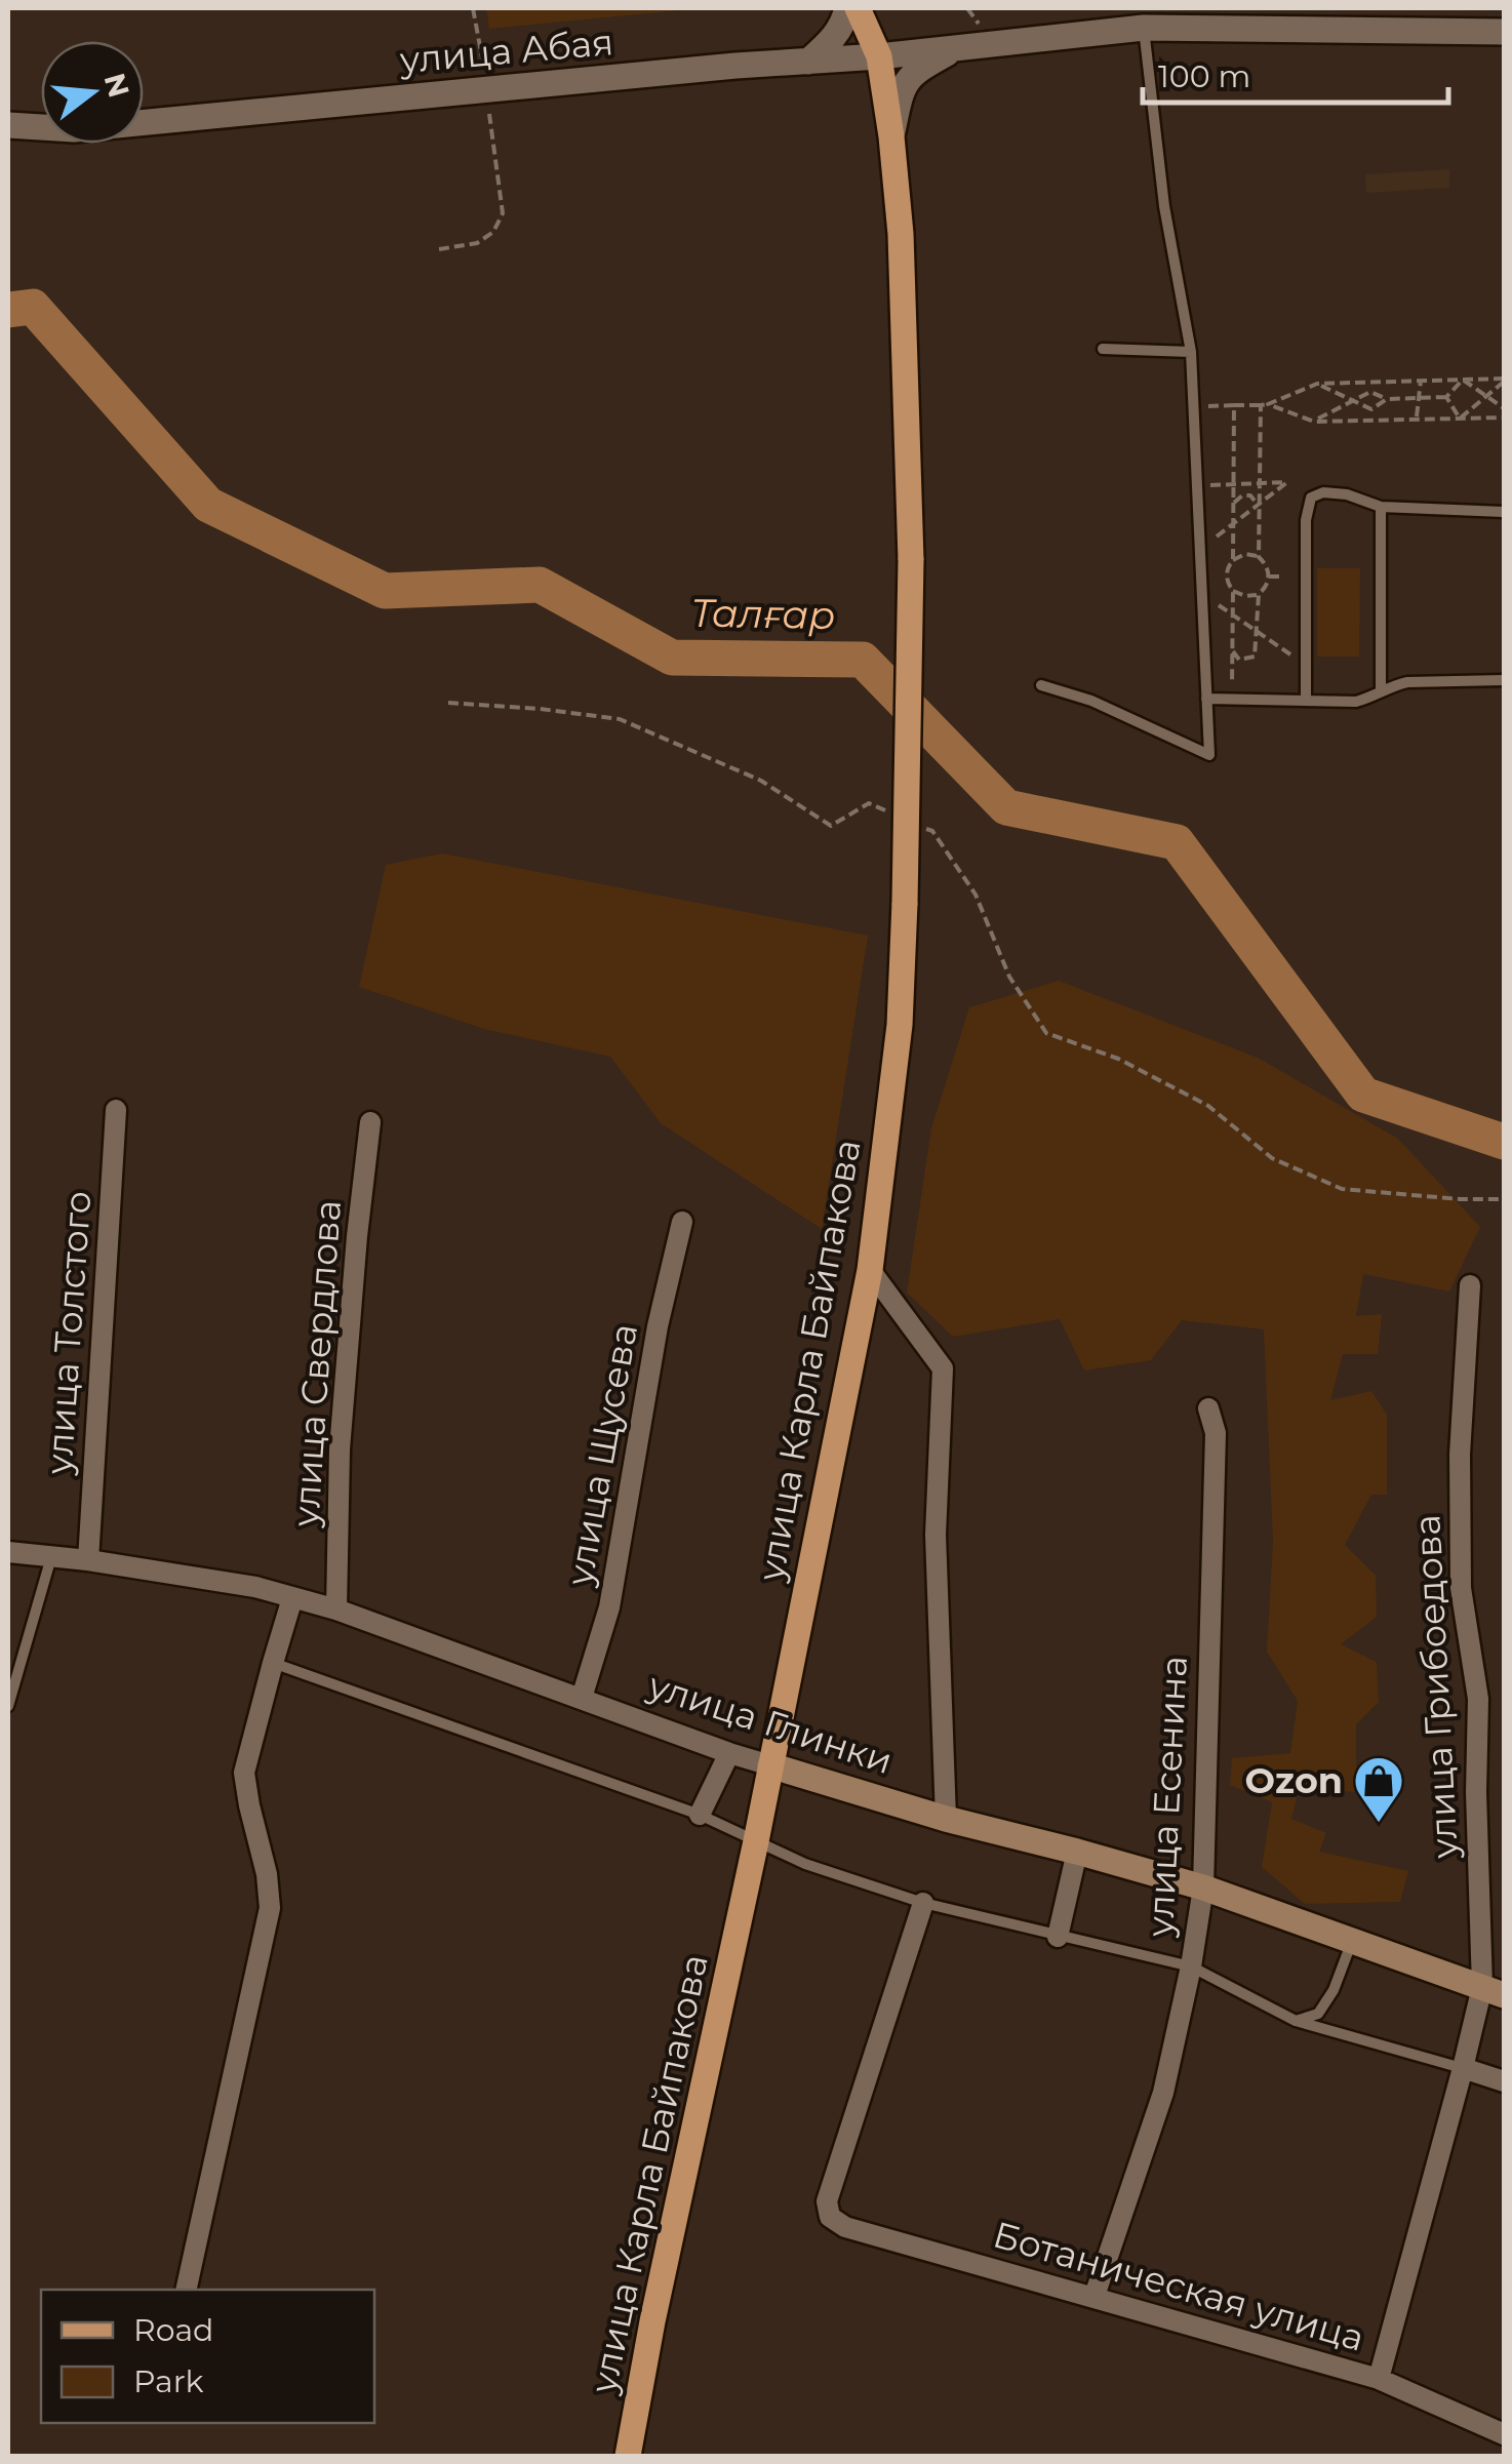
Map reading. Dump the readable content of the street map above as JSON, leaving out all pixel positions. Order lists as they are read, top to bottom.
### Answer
{
  "streets": {
    "main road": ["улица Карла Байпакова", "улица Глинки"],
    "street": [
      "улица Абая",
      "улица Толстого",
      "улица Свердлова",
      "улица Щусева",
      "улица Грибоедова",
      "улица Есенина",
      "Ботаническая улица"
    ]
  },
  "crossings": [
    ["улица Абая", "улица Карла Байпакова"],
    ["улица Толстого", "улица Глинки"],
    ["улица Карла Байпакова", "улица Глинки"],
    ["улица Свердлова", "улица Глинки"],
    ["улица Щусева", "улица Глинки"],
    ["улица Грибоедова", "улица Глинки"],
    ["улица Грибоедова", "Ботаническая улица"],
    ["улица Глинки", "улица Есенина"],
    ["улица Есенина", "Ботаническая улица"]
  ],
  "water": ["Талғар"],
  "places": {
    "shop": ["Ozon"]
  },
  "legend": ["Road", "Park"],
  "scale_bar": "100 m",
  "north": "right"
}
